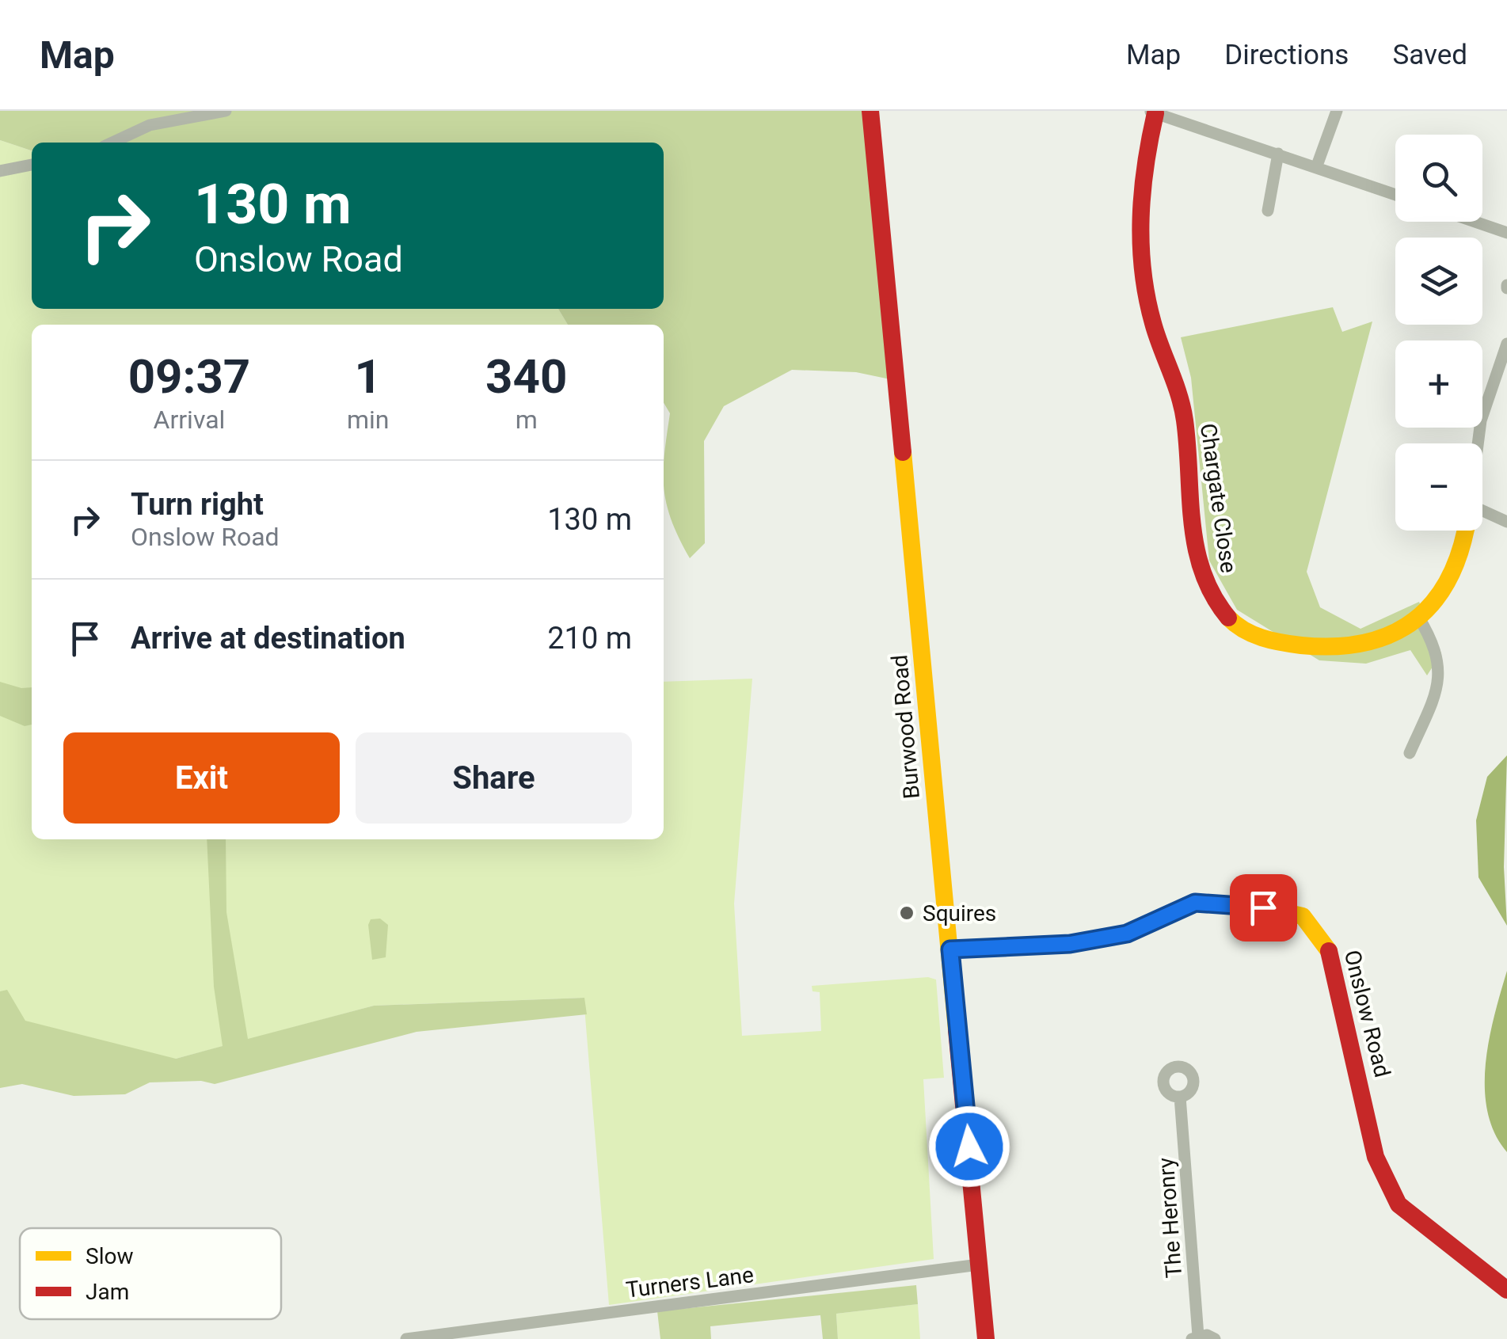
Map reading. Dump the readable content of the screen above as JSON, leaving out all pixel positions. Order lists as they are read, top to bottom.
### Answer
{
  "streets": {
    "street": [
      "Chargate Close",
      "Burwood Road",
      "Onslow Road",
      "The Heronry",
      "Turners Lane"
    ]
  },
  "crossings": [
    ["Burwood Road", "Onslow Road"],
    ["Burwood Road", "Turners Lane"]
  ],
  "places": ["Squires"],
  "legend": ["Slow", "Jam"],
  "page": {
    "header": "Map",
    "nav": ["Map", "Directions", "Saved"],
    "map_buttons": ["+", "−"],
    "turn": ["130 m", "Onslow Road"],
    "eta": [
      "09:37",
      "Arrival",
      "1",
      "min",
      "340",
      "m"
    ],
    "list": [
      {
        "name": "Turn right",
        "note": "Onslow Road",
        "value": "130 m"
      },
      {
        "name": "Arrive at destination",
        "value": "210 m"
      }
    ],
    "buttons": ["Exit", "Share"]
  }
}
